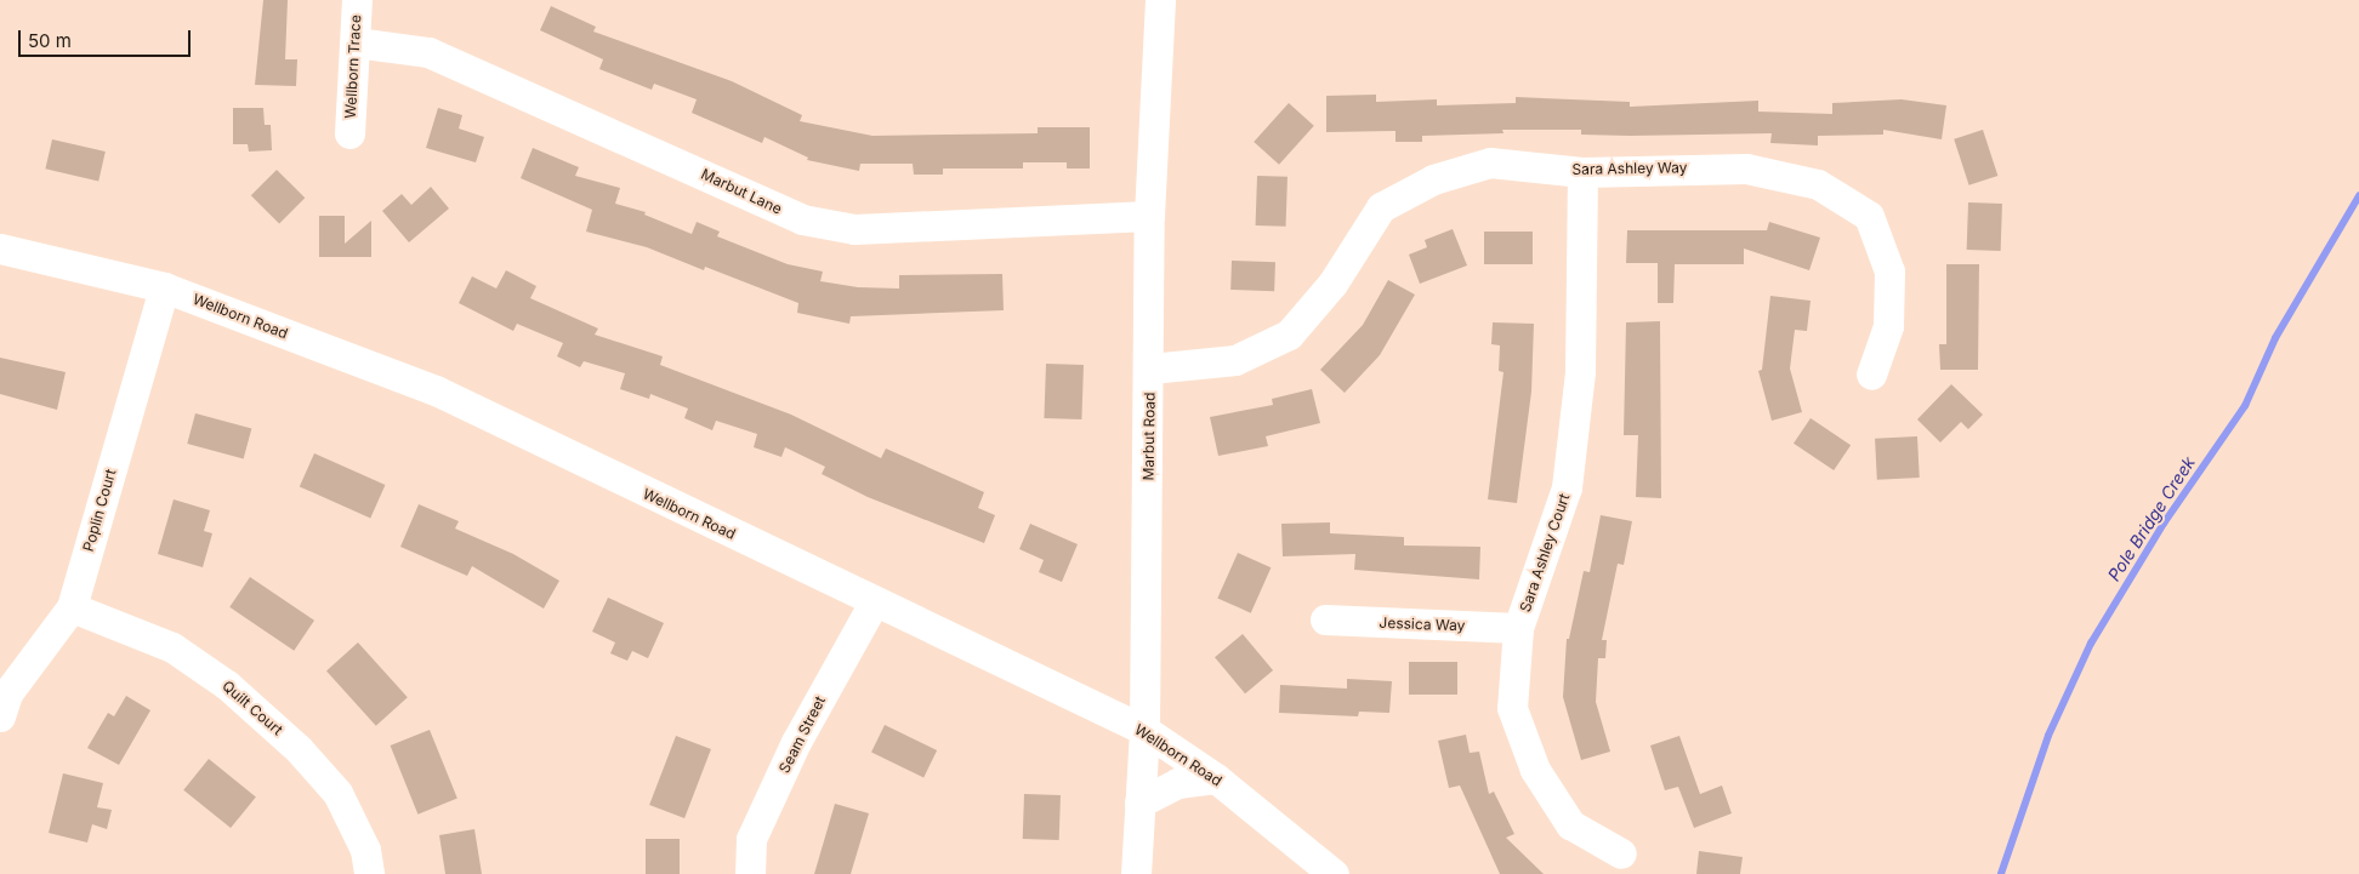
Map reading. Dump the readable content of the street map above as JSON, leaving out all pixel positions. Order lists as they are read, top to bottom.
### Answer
{
  "streets": {
    "street": [
      "Wellborn Trace",
      "Sara Ashley Way",
      "Marbut Lane",
      "Wellborn Road",
      "Marbut Road",
      "Poplin Court",
      "Sara Ashley Court",
      "Jessica Way",
      "Quilt Court",
      "Seam Street"
    ]
  },
  "crossings": [
    ["Wellborn Trace", "Marbut Lane"],
    ["Sara Ashley Way", "Marbut Road"],
    ["Sara Ashley Way", "Sara Ashley Court"],
    ["Marbut Lane", "Marbut Road"],
    ["Wellborn Road", "Marbut Road"],
    ["Wellborn Road", "Poplin Court"],
    ["Wellborn Road", "Seam Street"],
    ["Poplin Court", "Quilt Court"],
    ["Sara Ashley Court", "Jessica Way"]
  ],
  "water": ["Pole Bridge Creek"],
  "scale_bar": "50 m"
}
